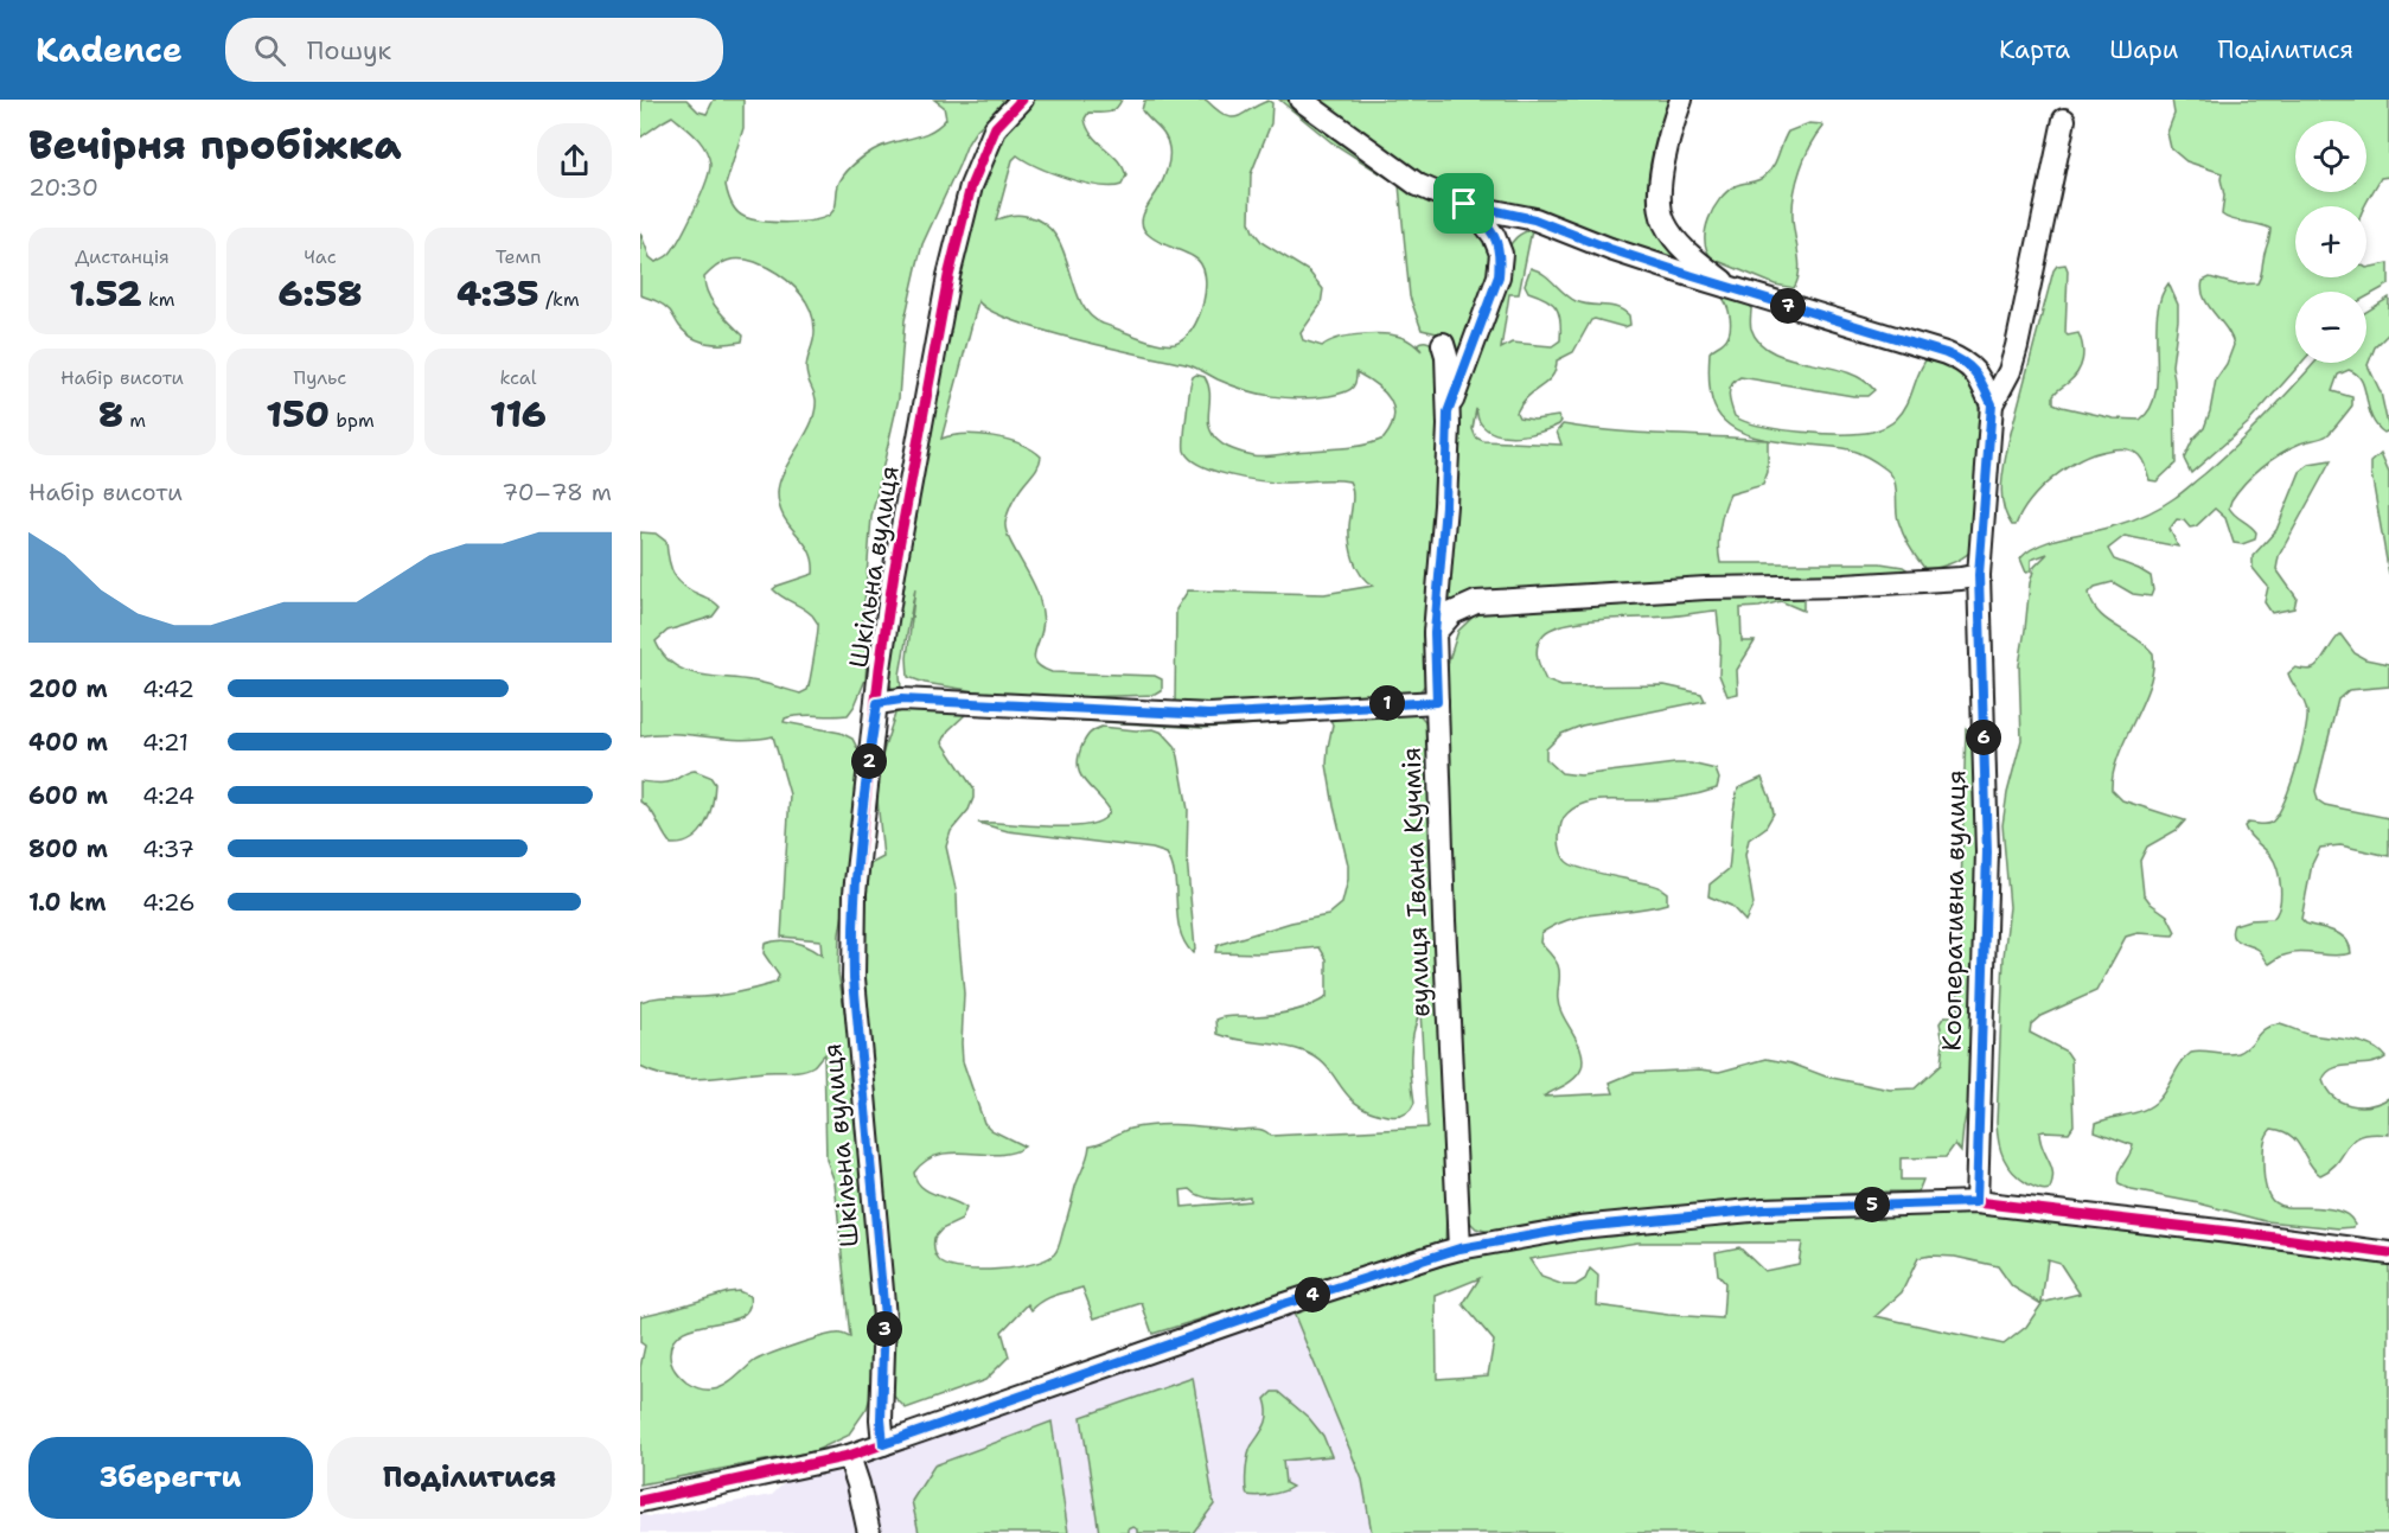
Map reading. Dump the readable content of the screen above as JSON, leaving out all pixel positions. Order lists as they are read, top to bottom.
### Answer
{
  "streets": {
    "street": ["Шкільна вулиця", "вулиця Івана Кучмія", "Кооперативна вулиця"]
  },
  "page": {
    "header": "Kadence",
    "search": "Пошук",
    "nav": ["Карта", "Шари", "Поділитися"],
    "heading": ["Вечірня пробіжка", "20:30"],
    "map_buttons": ["+", "−"],
    "stats": [
      ["Дистанція", "1.52 km"],
      ["Час", "6:58"],
      ["Темп", "4:35 /km"],
      ["Набір висоти", "8 m"],
      ["Пульс", "150 bpm"],
      ["kcal", "116"]
    ],
    "pins": [
      "7",
      "1",
      "6",
      "2",
      "5",
      "4",
      "3"
    ],
    "chart": ["Набір висоти", "70–78 m"],
    "list": [
      {
        "name": "200 m",
        "note": "4:42"
      },
      {
        "name": "400 m",
        "note": "4:21"
      },
      {
        "name": "600 m",
        "note": "4:24"
      },
      {
        "name": "800 m",
        "note": "4:37"
      },
      {
        "name": "1.0 km",
        "note": "4:26"
      }
    ],
    "buttons": ["Зберегти", "Поділитися"]
  }
}
